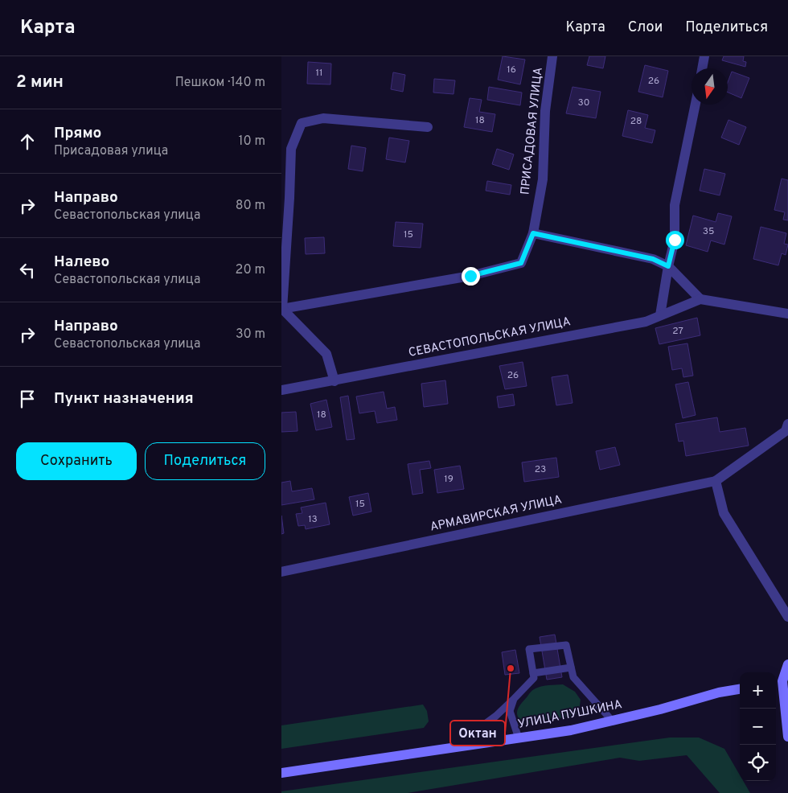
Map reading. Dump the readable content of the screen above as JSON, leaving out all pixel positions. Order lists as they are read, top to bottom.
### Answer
{
  "streets": {
    "main road": ["УЛИЦА ПУШКИНА"],
    "street": ["ПРИСАДОВАЯ УЛИЦА", "СЕВАСТОПОЛЬСКАЯ УЛИЦА", "АРМАВИРСКАЯ УЛИЦА"]
  },
  "places": ["Октан"],
  "house_numbers": [
    "16",
    "11",
    "26",
    "30",
    "18",
    "28",
    "35",
    "15",
    "27",
    "26",
    "18",
    "23",
    "19",
    "15",
    "13"
  ],
  "north": "bottom",
  "page": {
    "header": "Карта",
    "nav": ["Карта", "Слои", "Поделиться"],
    "heading": ["2 мин", "Пешком · 140 m"],
    "list": [
      ["Прямо", "Присадовая улица", "10 m"],
      ["Направо", "Севастопольская улица", "80 m"],
      ["Налево", "Севастопольская улица", "20 m"],
      ["Направо", "Севастопольская улица", "30 m"],
      "Пункт назначения"
    ],
    "buttons": ["Сохранить", "Поделиться"],
    "map_buttons": ["+", "−"]
  }
}
